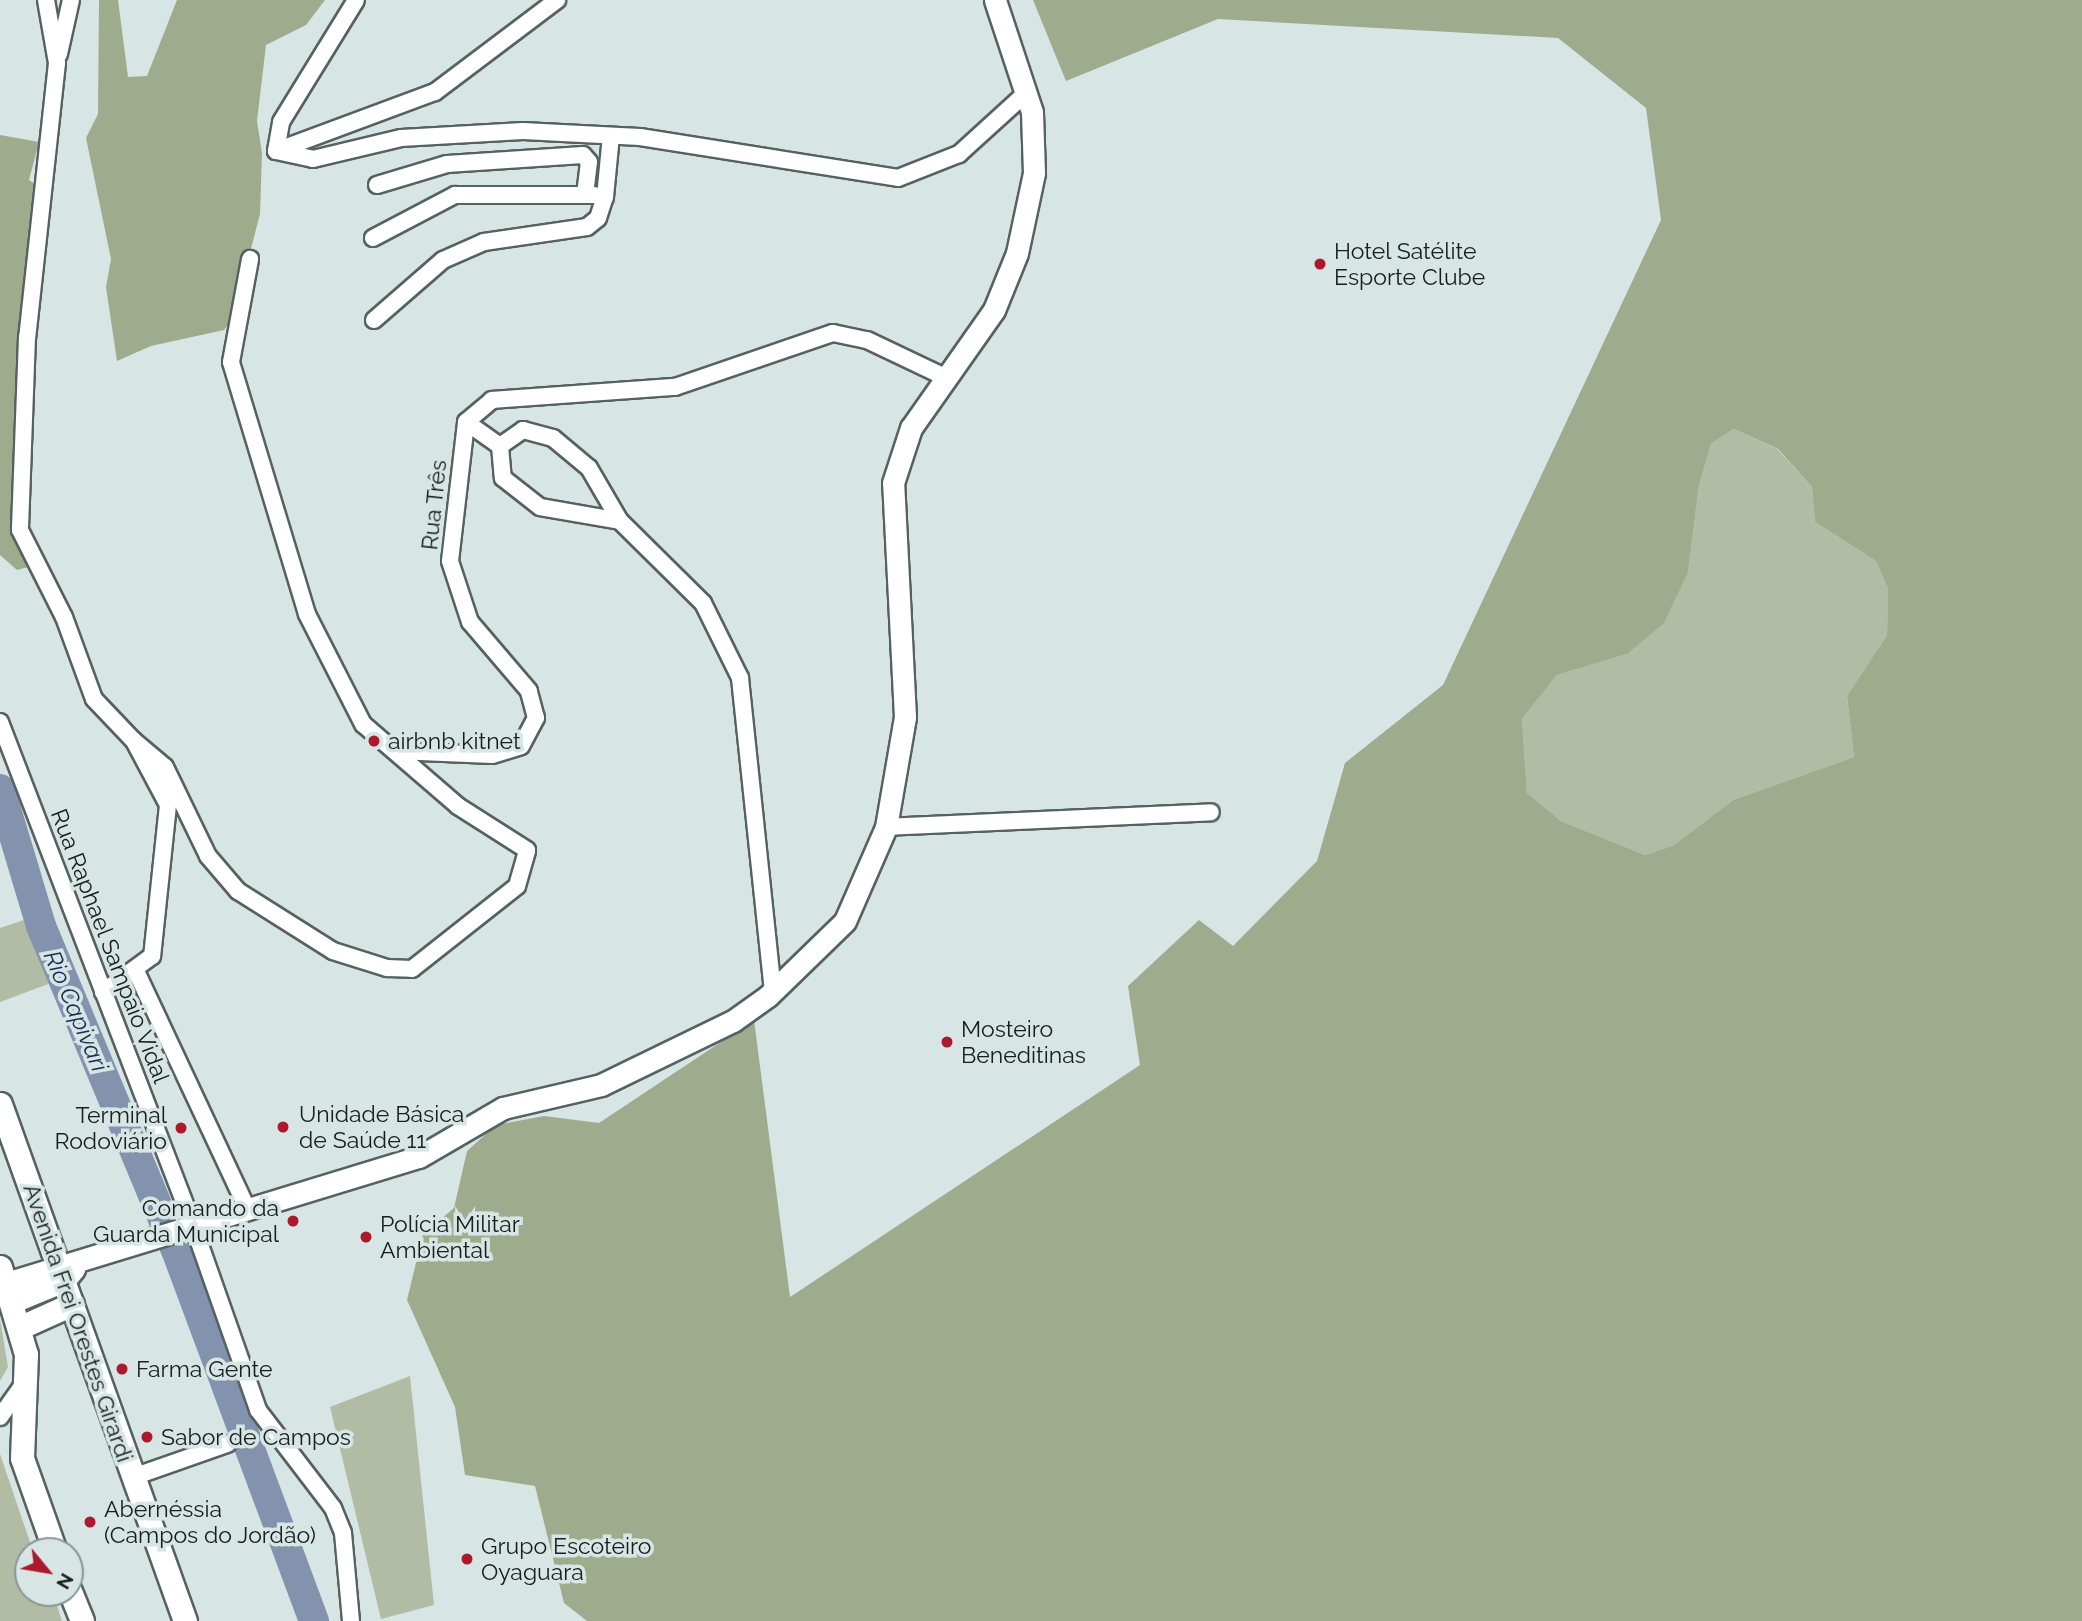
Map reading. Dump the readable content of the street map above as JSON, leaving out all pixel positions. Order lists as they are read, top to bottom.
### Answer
{
  "streets": {
    "main road": ["Avenida Frei Orestes Girardi"],
    "street": ["Rua Três", "Rua Raphael Sampaio Vidal"]
  },
  "water": ["Rio Capivari"],
  "places": [
    "Hotel Satélite Esporte Clube",
    "airbnb kitnet",
    "Mosteiro Beneditinas",
    "Unidade Básica de Saúde 11",
    "Terminal Rodoviário",
    "Comando da Guarda Municipal",
    "Polícia Militar Ambiental",
    "Farma Gente",
    "Sabor de Campos",
    "Abernéssia (Campos do Jordão)",
    "Grupo Escoteiro Oyaguara"
  ],
  "north": "bottom right"
}
